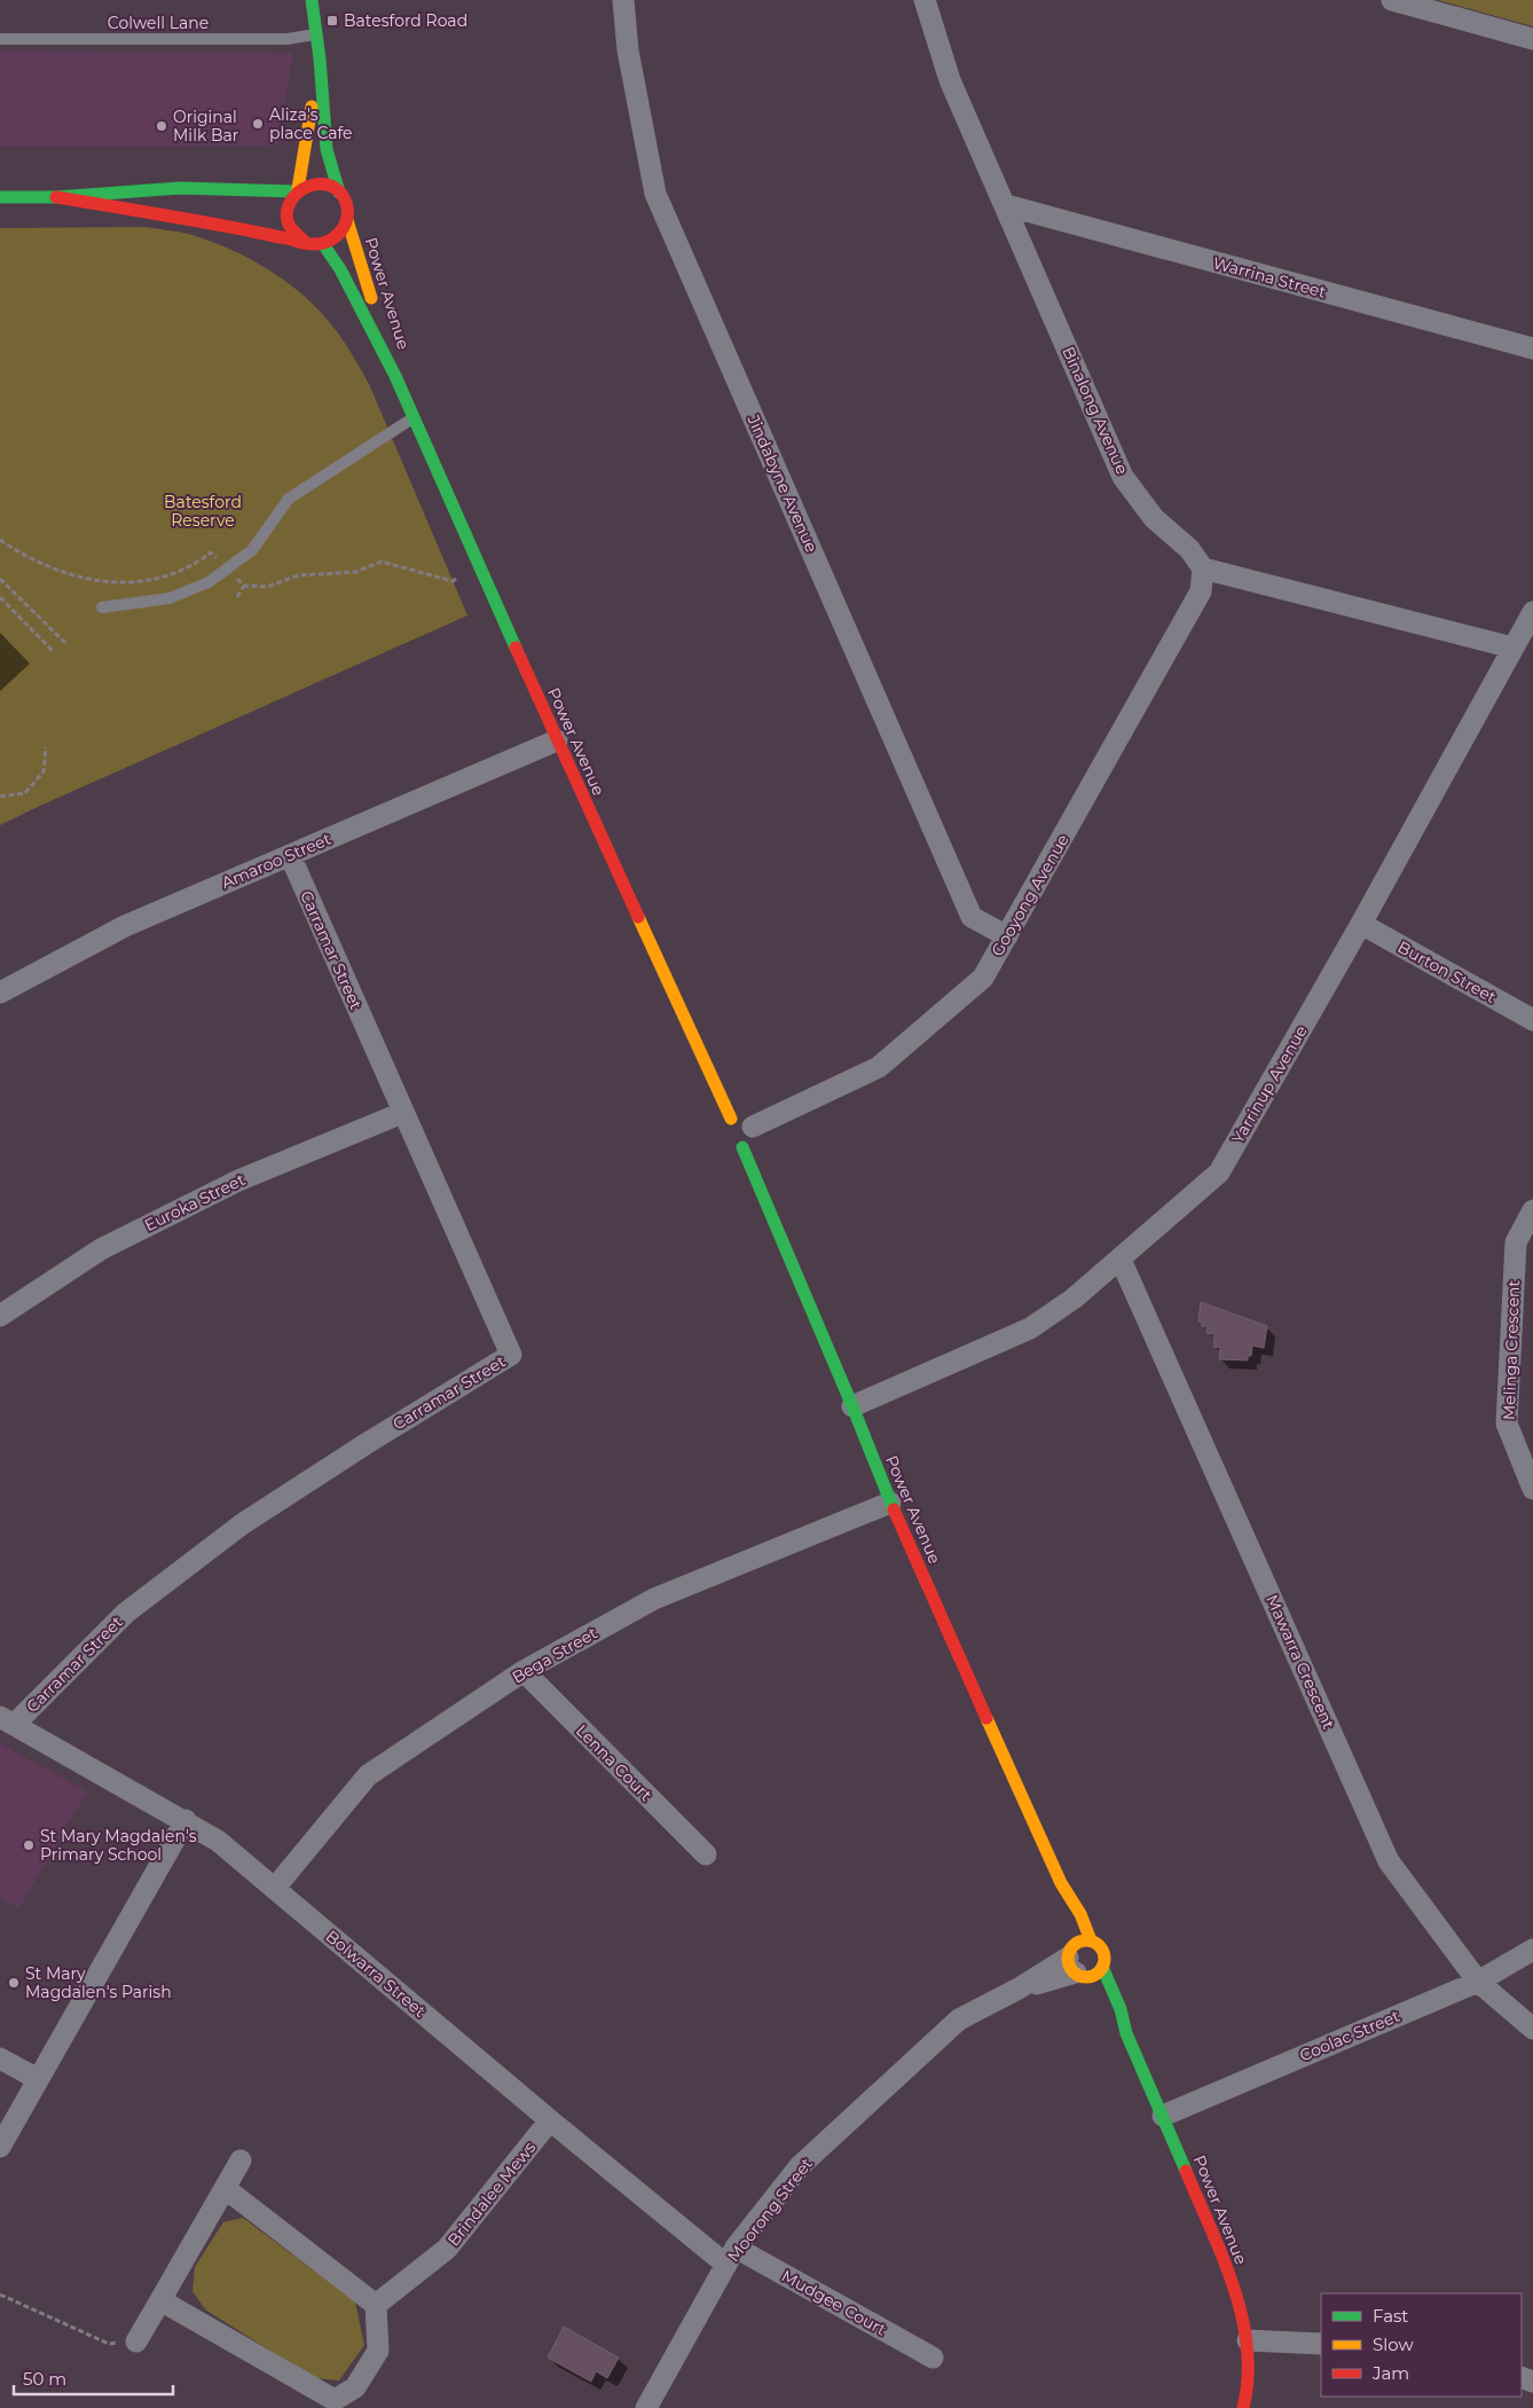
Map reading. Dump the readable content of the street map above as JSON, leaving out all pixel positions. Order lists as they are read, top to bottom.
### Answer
{
  "streets": {
    "street": [
      "Warrina Street",
      "Power Avenue",
      "Binalong Avenue",
      "Jindabyne Avenue",
      "Amaroo Street",
      "Gooyong Avenue",
      "Carramar Street",
      "Burton Street",
      "Yarrinup Avenue",
      "Euroka Street",
      "Melinga Crescent",
      "Bega Street",
      "Mawarra Crescent",
      "Lenna Court",
      "Bolwarra Street",
      "Coolac Street",
      "Brindalee Mews",
      "Moorong Street",
      "Mudgee Court"
    ],
    "lane": ["Colwell Lane"]
  },
  "crossings": [
    ["Warrina Street", "Binalong Avenue"],
    ["Power Avenue", "Amaroo Street"],
    ["Power Avenue", "Gooyong Avenue"],
    ["Power Avenue", "Yarrinup Avenue"],
    ["Power Avenue", "Bega Street"],
    ["Power Avenue", "Coolac Street"],
    ["Power Avenue", "Moorong Street"],
    ["Binalong Avenue", "Gooyong Avenue"],
    ["Jindabyne Avenue", "Gooyong Avenue"],
    ["Amaroo Street", "Carramar Street"],
    ["Carramar Street", "Euroka Street"],
    ["Carramar Street", "Bolwarra Street"],
    ["Burton Street", "Yarrinup Avenue"],
    ["Yarrinup Avenue", "Mawarra Crescent"],
    ["Bega Street", "Lenna Court"],
    ["Bega Street", "Bolwarra Street"],
    ["Mawarra Crescent", "Coolac Street"],
    ["Bolwarra Street", "Brindalee Mews"],
    ["Bolwarra Street", "Moorong Street"],
    ["Bolwarra Street", "Mudgee Court"],
    ["Moorong Street", "Mudgee Court"]
  ],
  "parks": ["Batesford Reserve"],
  "places": {
    "transit": ["Batesford Road"],
    "other": [
      "Aliza's place Cafe",
      "Original Milk Bar",
      "St Mary Magdalen's Primary School",
      "St Mary Magdalen's Parish"
    ]
  },
  "legend": ["Fast", "Slow", "Jam"],
  "scale_bar": "50 m"
}
